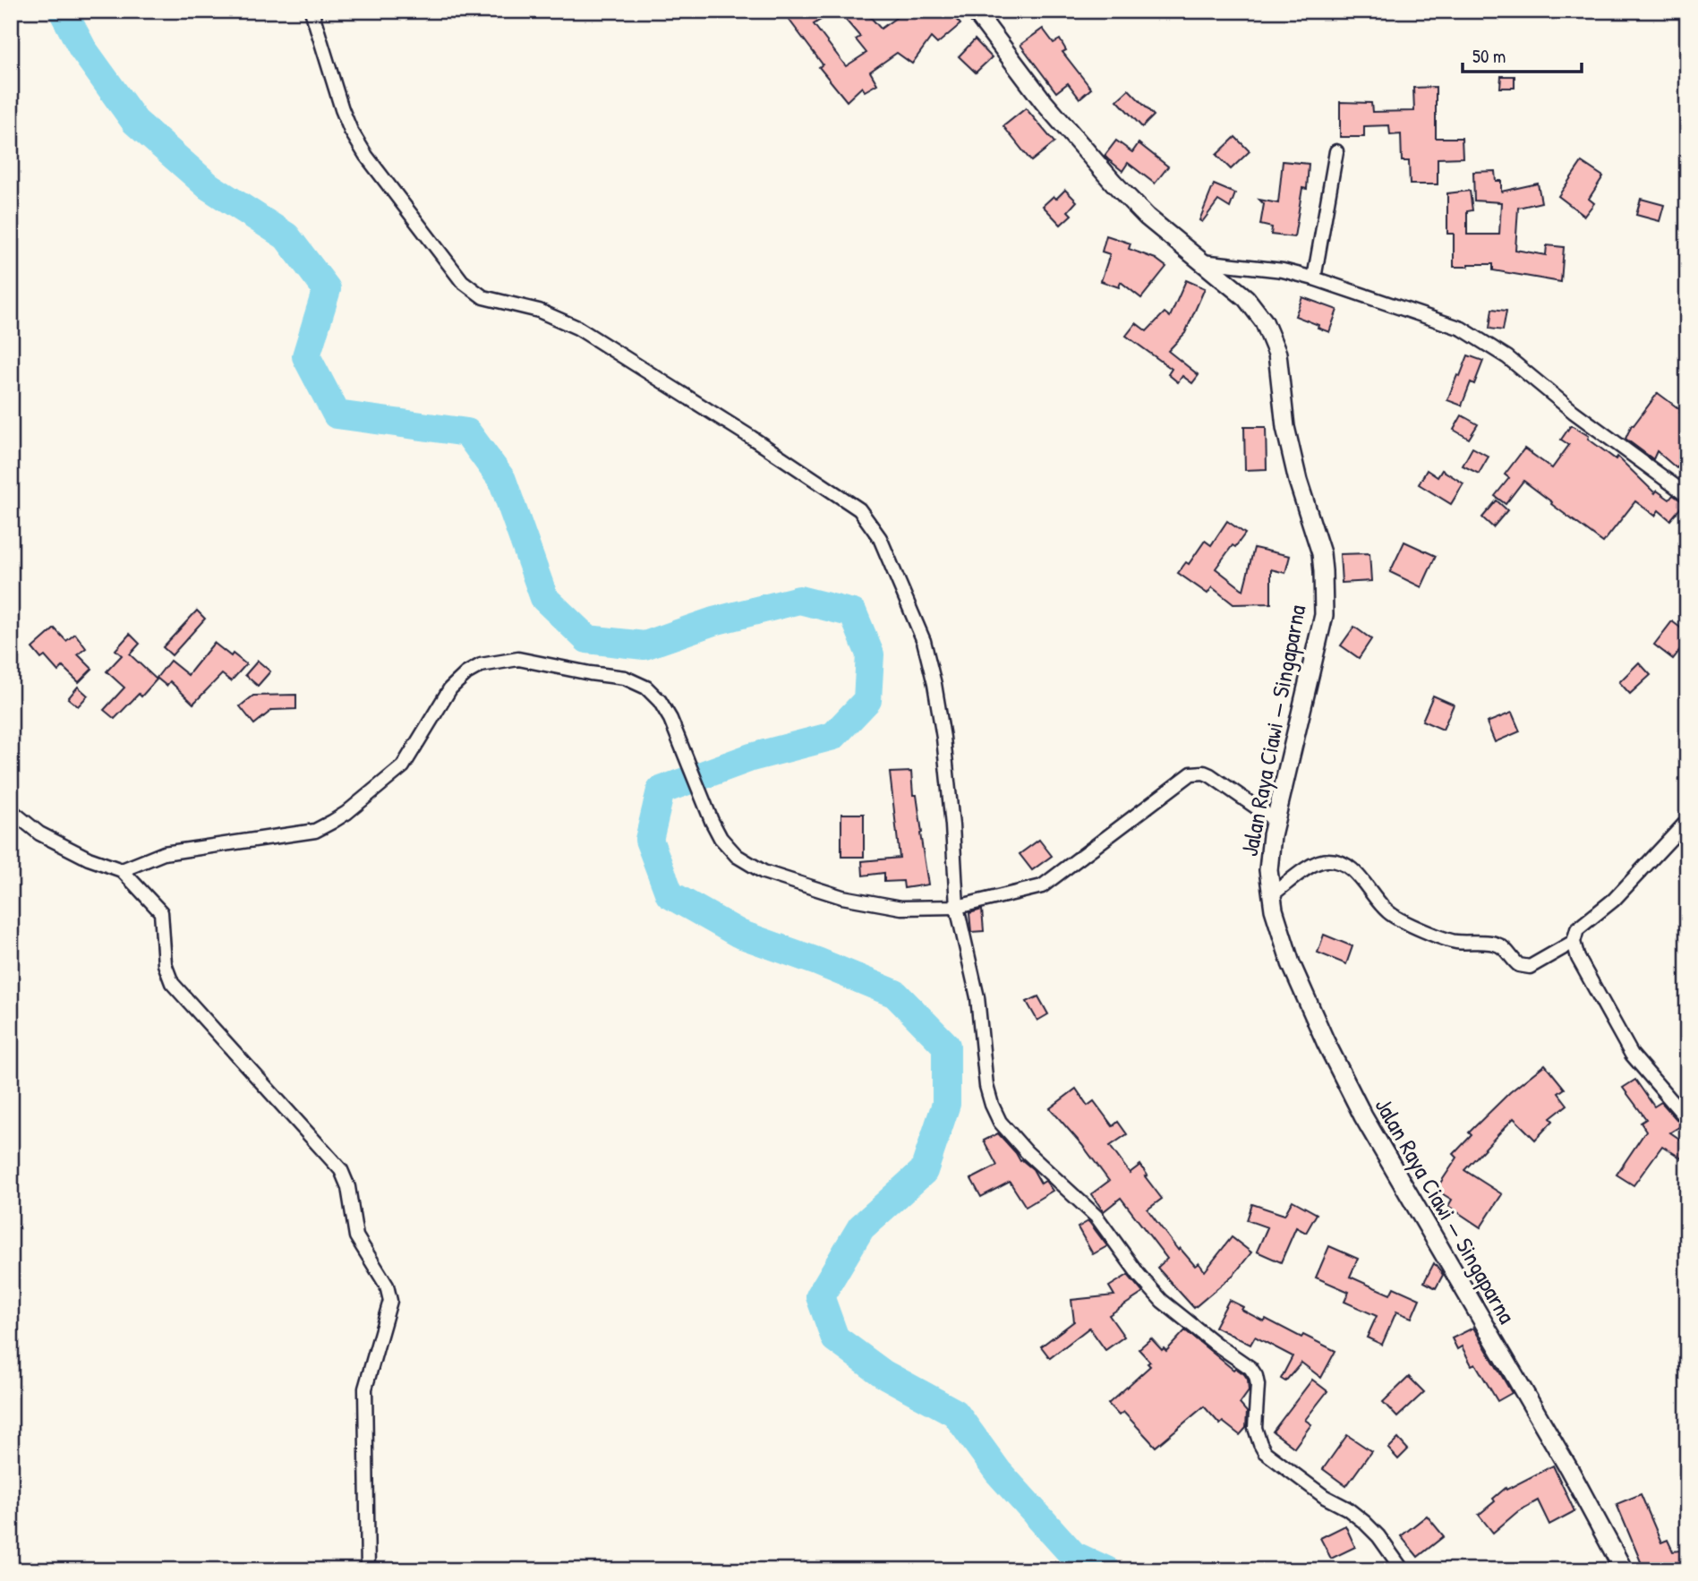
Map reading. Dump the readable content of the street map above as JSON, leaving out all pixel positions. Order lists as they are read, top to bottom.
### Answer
{
  "streets": {
    "main road": ["Jalan Raya Ciawi — Singaparna"]
  },
  "scale_bar": "50 m"
}
